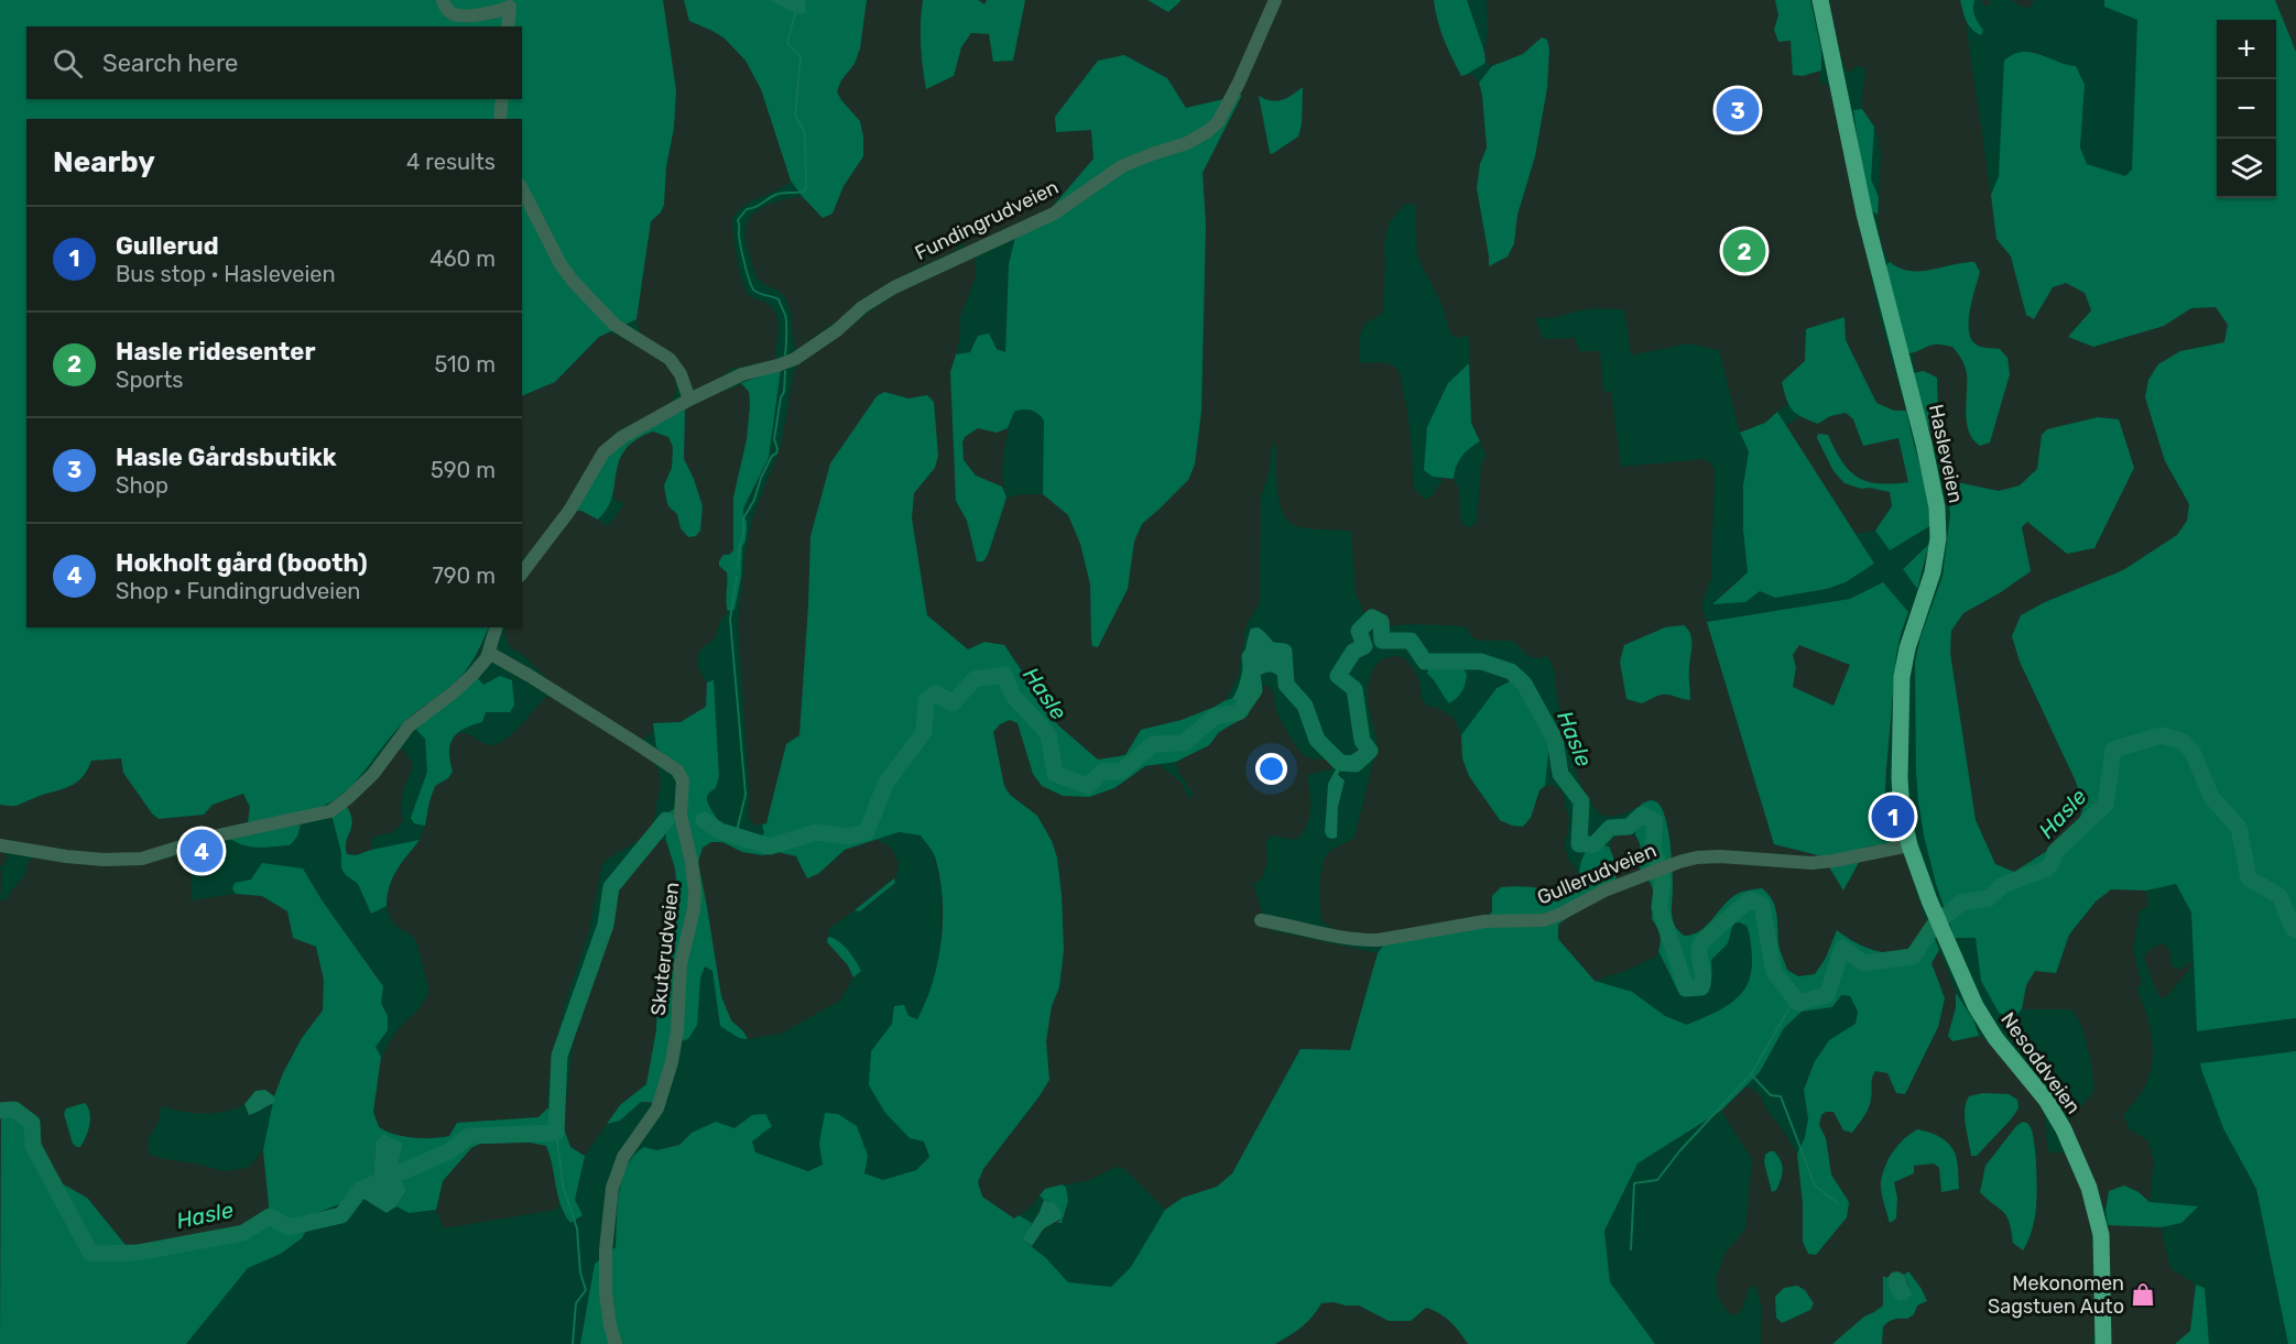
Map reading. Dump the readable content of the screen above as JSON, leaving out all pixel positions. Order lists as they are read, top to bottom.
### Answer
{
  "streets": {
    "main road": ["Hasleveien", "Nesoddveien"],
    "street": ["Fundingrudveien", "Gullerudveien", "Skuterudveien"]
  },
  "crossings": [
    ["Hasleveien", "Gullerudveien"],
    ["Hasleveien", "Nesoddveien"]
  ],
  "water": ["Hasle"],
  "places": {
    "shop": ["Mekonomen Sagstuen Auto"]
  },
  "page": {
    "map_buttons": ["+", "−"],
    "search": "Search here",
    "pins": [
      "3",
      "2",
      "1",
      "4"
    ],
    "heading": ["Nearby", "4 results"],
    "list": [
      {
        "mark": "1",
        "name": "Gullerud",
        "note": "Bus stop · Hasleveien",
        "value": "460 m"
      },
      {
        "mark": "2",
        "name": "Hasle ridesenter",
        "note": "Sports",
        "value": "510 m"
      },
      {
        "mark": "3",
        "name": "Hasle Gårdsbutikk",
        "note": "Shop",
        "value": "590 m"
      },
      {
        "mark": "4",
        "name": "Hokholt gård (booth)",
        "note": "Shop · Fundingrudveien",
        "value": "790 m"
      }
    ]
  }
}
